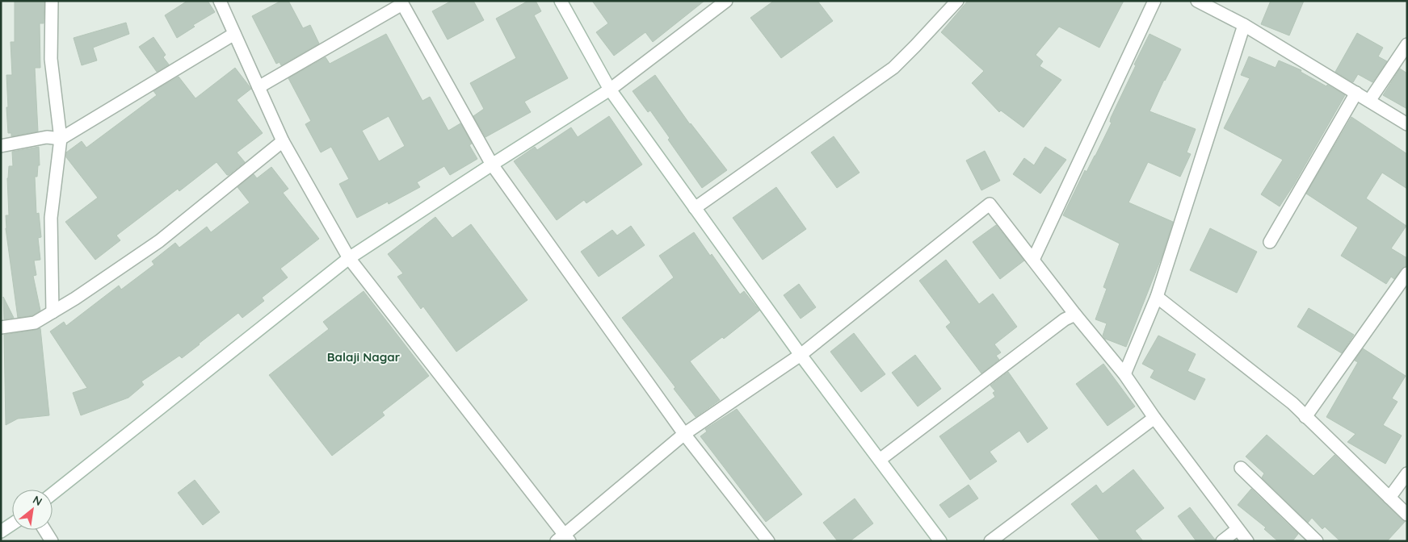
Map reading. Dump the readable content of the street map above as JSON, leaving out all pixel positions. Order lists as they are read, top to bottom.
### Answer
{
  "districts": ["Balaji Nagar"],
  "north": "top right"
}
